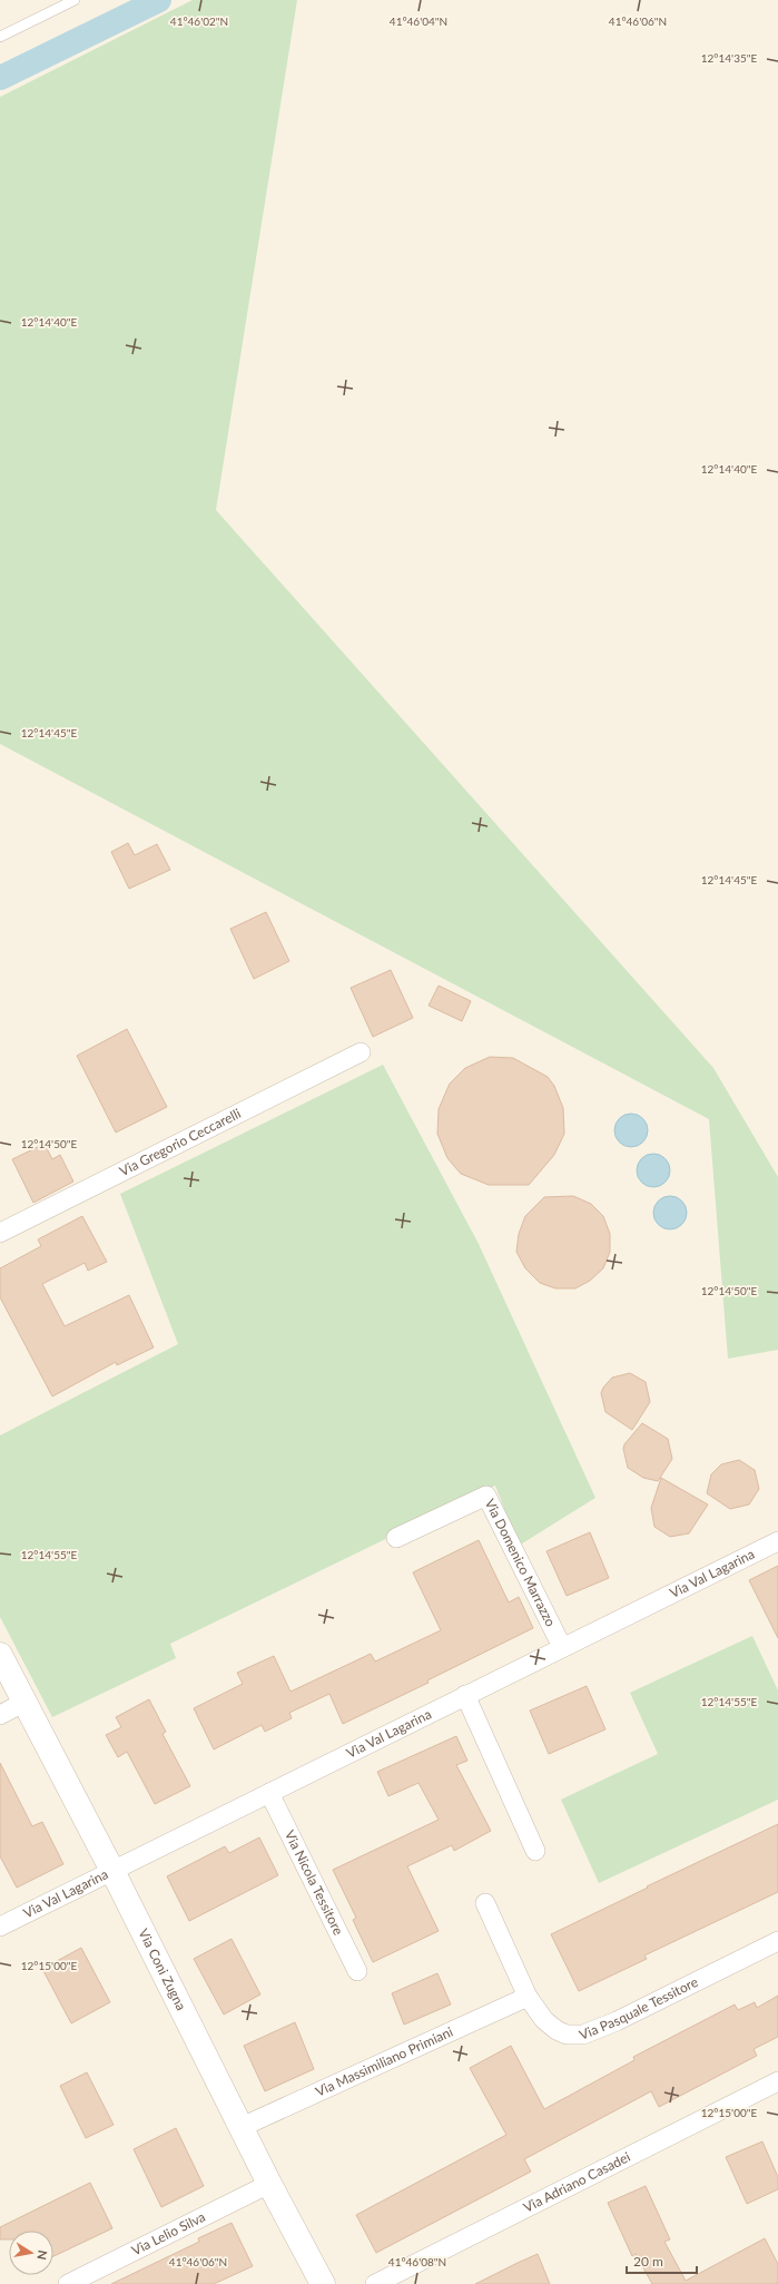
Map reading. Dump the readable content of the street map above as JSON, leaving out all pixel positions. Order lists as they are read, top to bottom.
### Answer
{
  "streets": {
    "street": [
      "Via Gregorio Ceccarelli",
      "Via Domenico Marrazzo",
      "Via Val Lagarina",
      "Via Nicola Tessitore",
      "Via Coni Zugna",
      "Via Pasquale Tessitore",
      "Via Massimiliano Primiani",
      "Via Adriano Casadei",
      "Via Lelio Silva"
    ]
  },
  "crossings": [
    ["Via Domenico Marrazzo", "Via Val Lagarina"],
    ["Via Val Lagarina", "Via Nicola Tessitore"],
    ["Via Val Lagarina", "Via Coni Zugna"],
    ["Via Coni Zugna", "Via Massimiliano Primiani"],
    ["Via Coni Zugna", "Via Lelio Silva"],
    ["Via Pasquale Tessitore", "Via Massimiliano Primiani"]
  ],
  "scale_bar": "20 m",
  "north": "right",
  "coordinates": [
    "41°46'02\"N",
    "41°46'04\"N",
    "41°46'06\"N",
    "12°14'35\"E",
    "12°14'40\"E",
    "12°14'45\"E",
    "12°14'50\"E",
    "12°14'55\"E",
    "12°15'00\"E",
    "41°46'08\"N"
  ]
}
